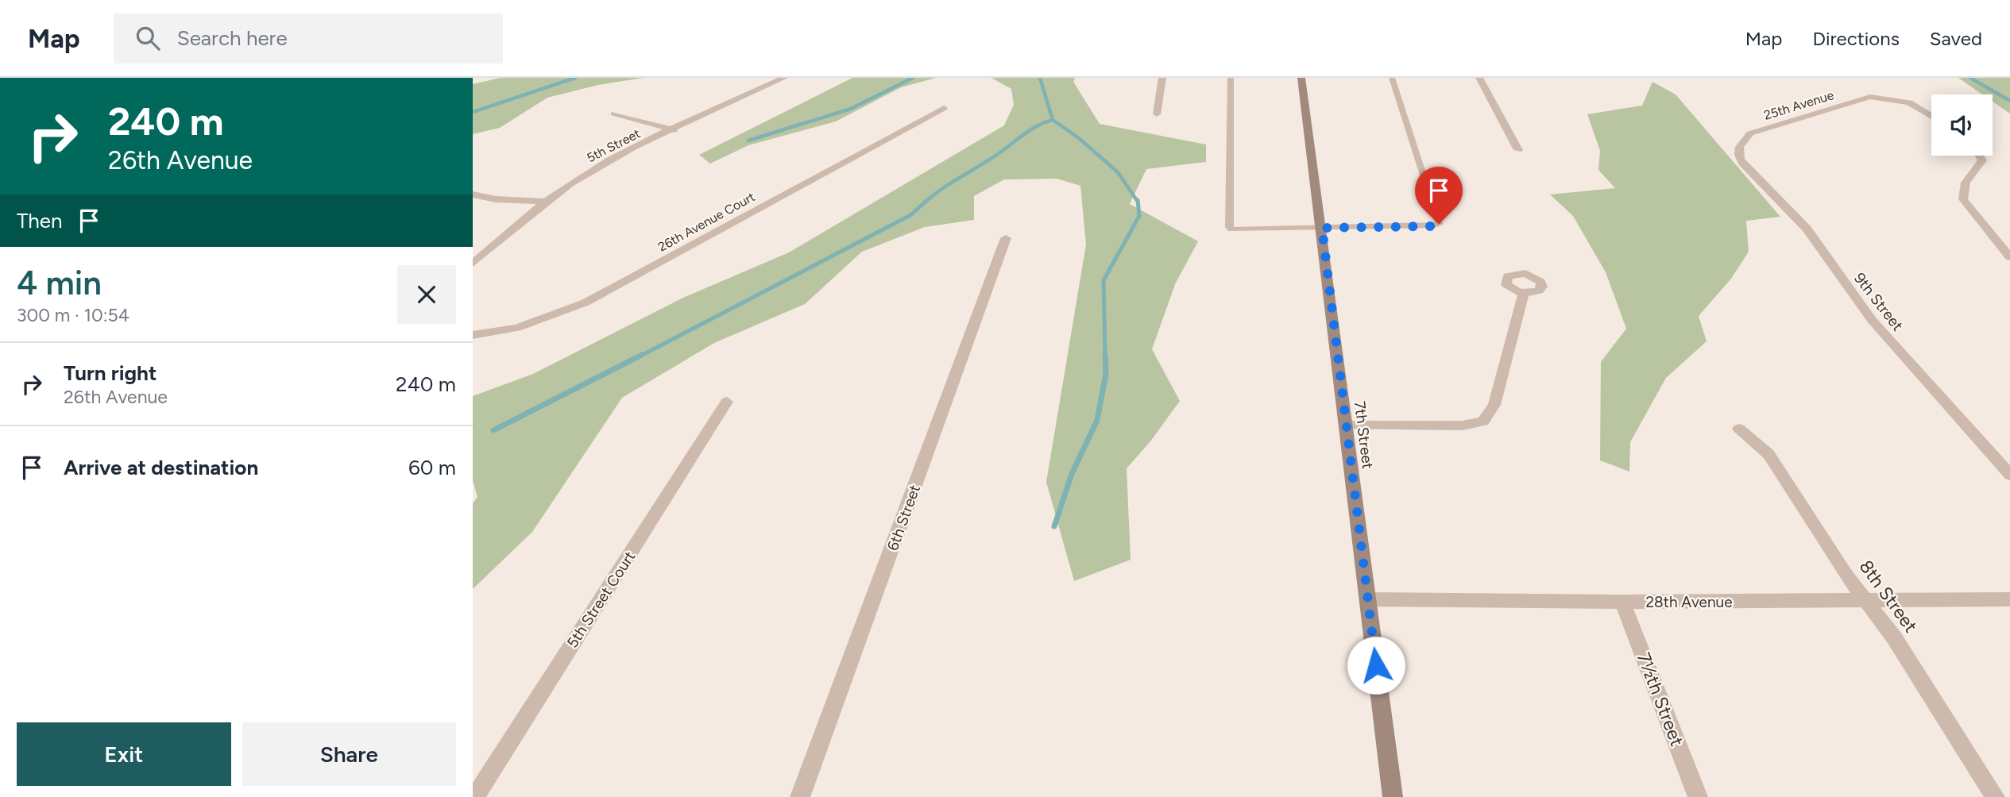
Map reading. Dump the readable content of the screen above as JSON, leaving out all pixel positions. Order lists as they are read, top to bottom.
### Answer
{
  "streets": {
    "main road": ["7th Street"],
    "street": [
      "25th Avenue",
      "5th Street",
      "26th Avenue Court",
      "9th Street",
      "6th Street",
      "8th Street",
      "5th Street Court",
      "28th Avenue",
      "7½th Street"
    ]
  },
  "crossings": [
    ["25th Avenue", "9th Street"],
    ["7th Street", "28th Avenue"],
    ["8th Street", "28th Avenue"],
    ["28th Avenue", "7½th Street"]
  ],
  "page": {
    "header": "Map",
    "search": "Search here",
    "nav": ["Map", "Directions", "Saved"],
    "turn": ["240 m", "26th Avenue"],
    "then": "Then",
    "heading": ["4 min", "300 m · 10:54"],
    "list": [
      {
        "name": "Turn right",
        "note": "26th Avenue",
        "value": "240 m"
      },
      {
        "name": "Arrive at destination",
        "value": "60 m"
      }
    ],
    "buttons": ["Exit", "Share"]
  }
}
